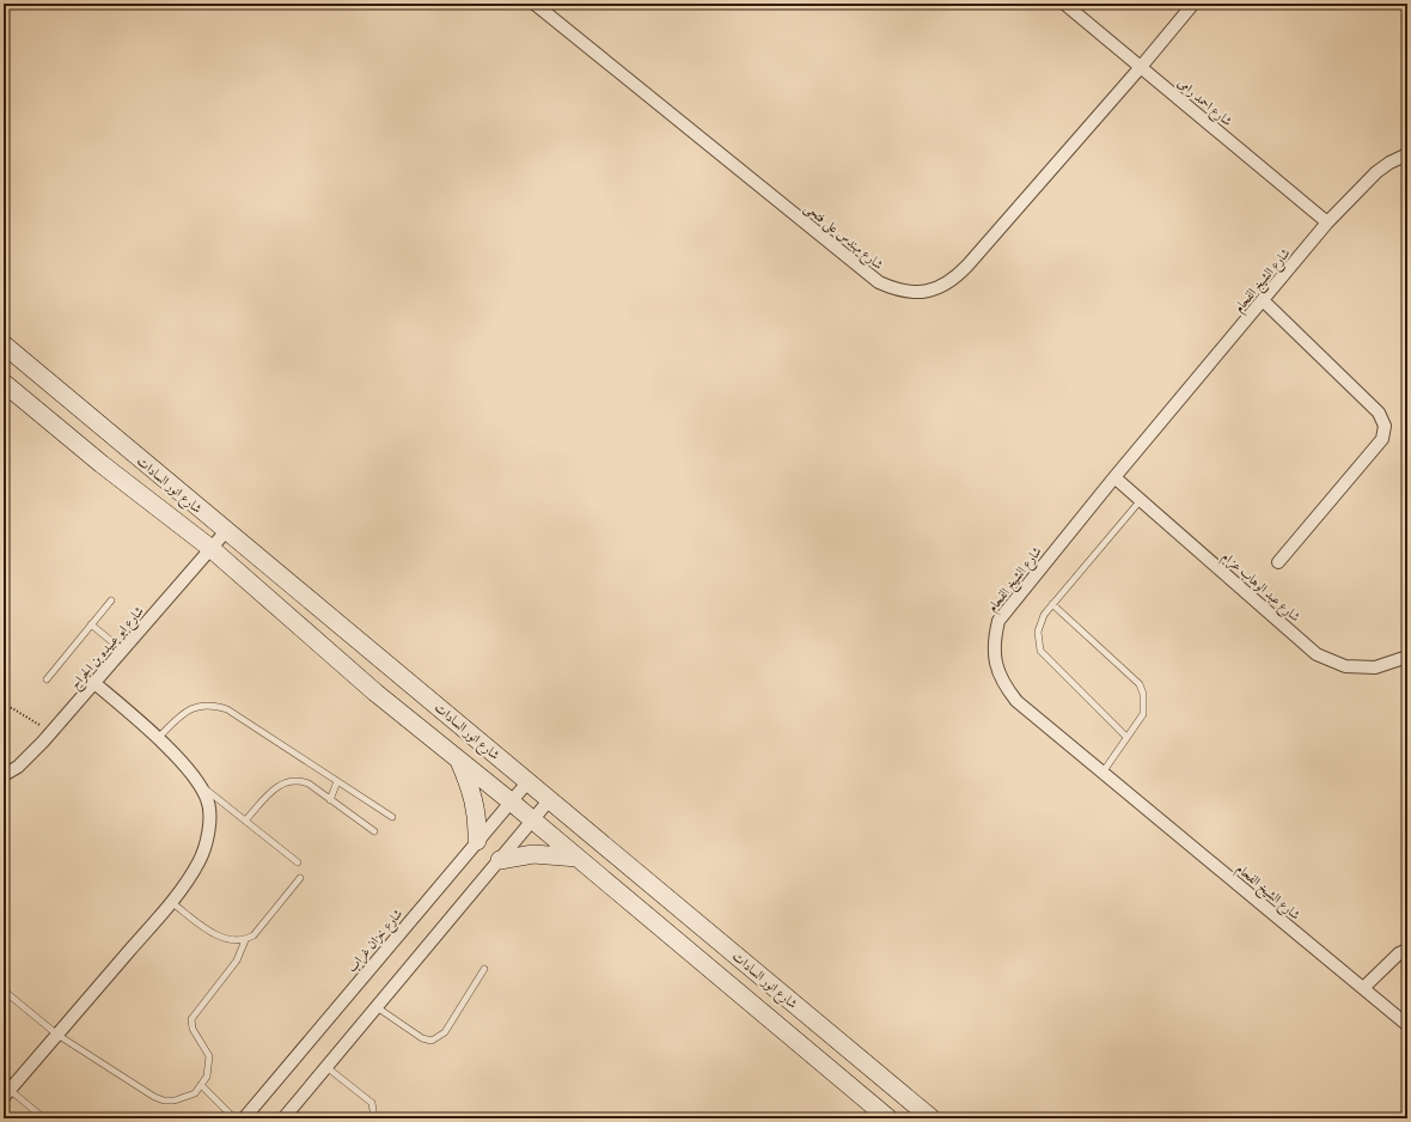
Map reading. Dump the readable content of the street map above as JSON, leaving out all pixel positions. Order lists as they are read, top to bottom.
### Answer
{
  "streets": {
    "street": [
      "شارع احمد رامى",
      "شارع مهندس على فتحى",
      "شارع الشيخ الفحام",
      "شارع انور السادات",
      "شارع عبد الوهاب عزام",
      "شارع ابو عبيده بن الجراح",
      "شارع خزان غراب"
    ]
  },
  "crossings": [
    ["شارع احمد رامى", "شارع مهندس على فتحى"],
    ["شارع احمد رامى", "شارع الشيخ الفحام"],
    ["شارع الشيخ الفحام", "شارع عبد الوهاب عزام"],
    ["شارع انور السادات", "شارع ابو عبيده بن الجراح"],
    ["شارع انور السادات", "شارع خزان غراب"]
  ]
}
